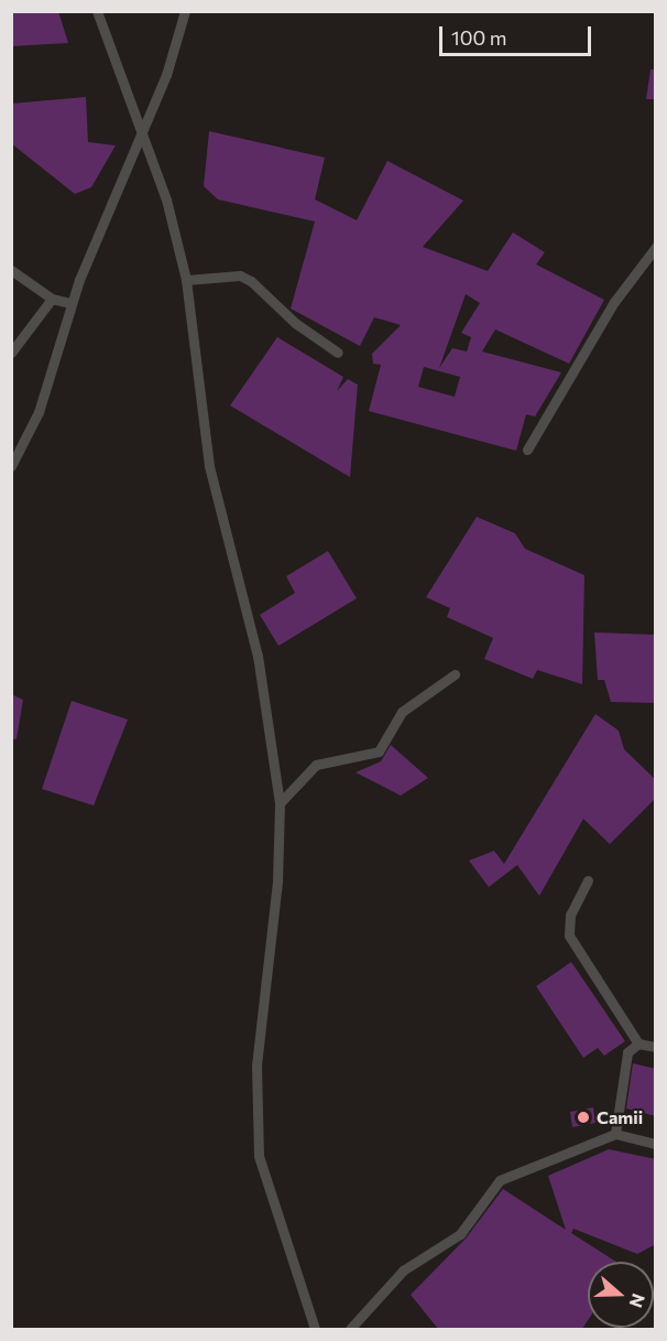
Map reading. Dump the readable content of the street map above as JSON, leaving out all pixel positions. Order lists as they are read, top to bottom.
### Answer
{
  "places": ["Camii"],
  "scale_bar": "100 m",
  "north": "right"
}
